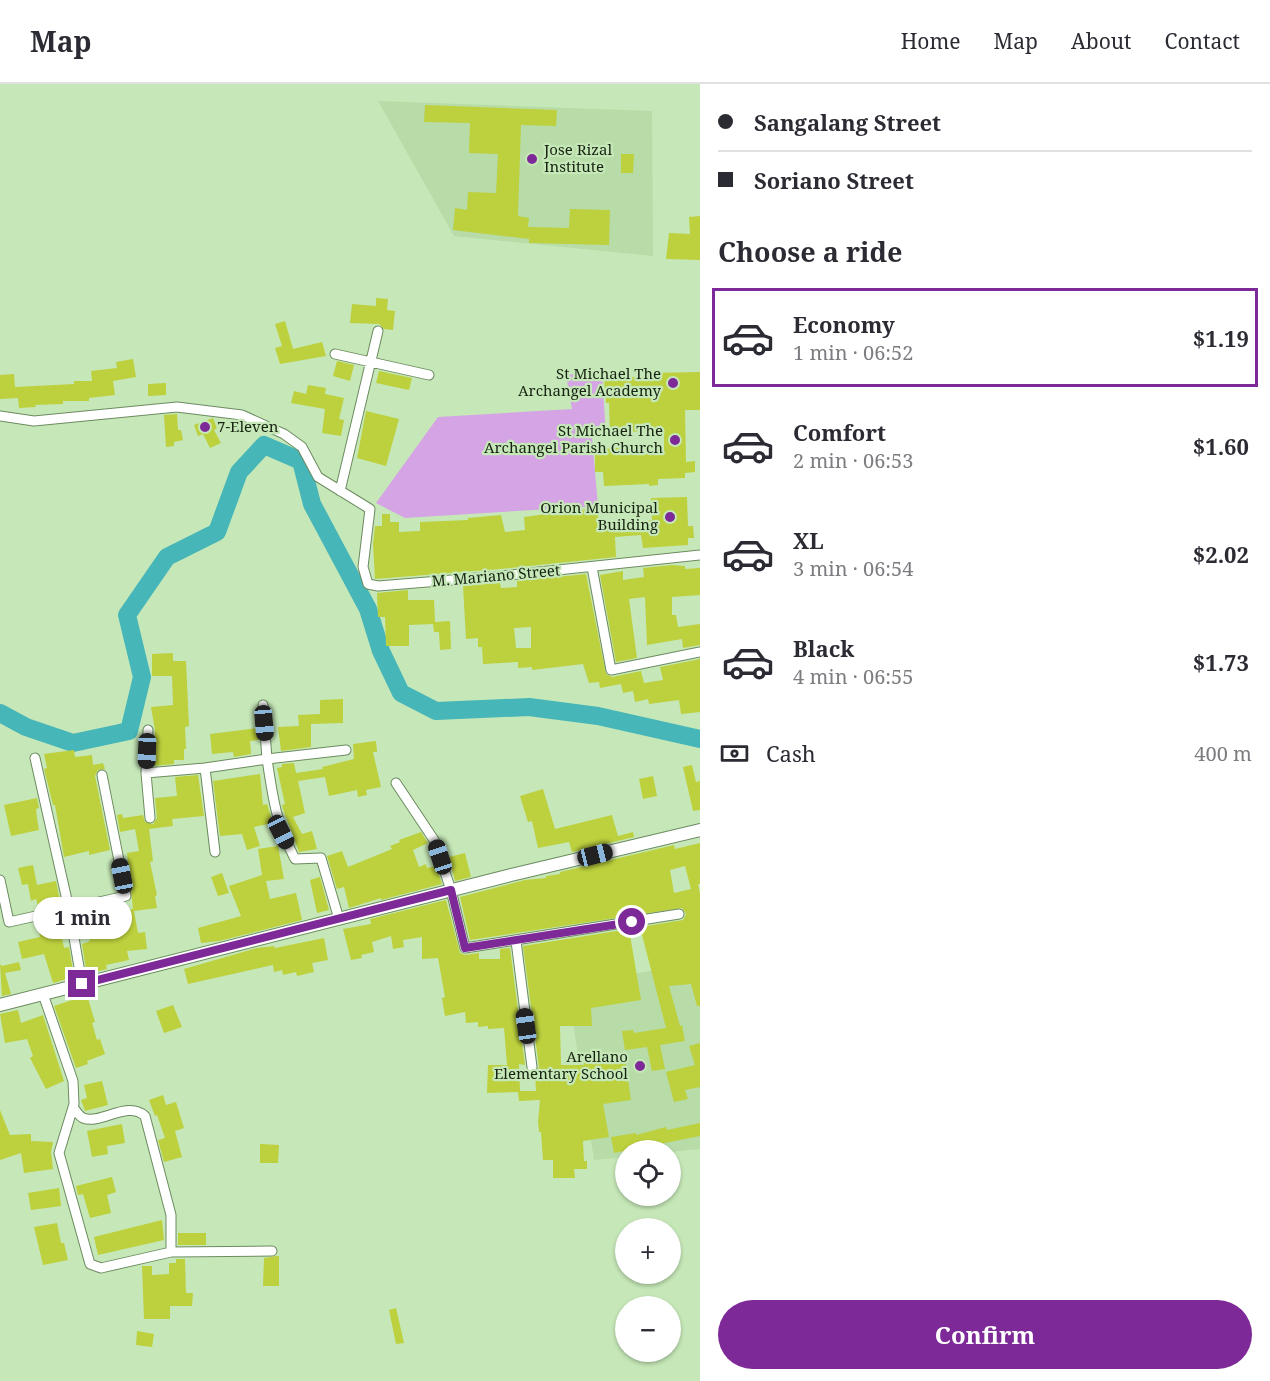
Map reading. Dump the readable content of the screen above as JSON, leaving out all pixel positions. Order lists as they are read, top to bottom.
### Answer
{
  "streets": {
    "street": ["M. Mariano Street"]
  },
  "places": [
    "Jose Rizal Institute",
    "St Michael The Archangel Academy",
    "7-Eleven",
    "St Michael The Archangel Parish Church",
    "Orion Municipal Building",
    "Arellano Elementary School"
  ],
  "page": {
    "header": "Map",
    "nav": [
      "Home",
      "Map",
      "About",
      "Contact"
    ],
    "banner": ["Sangalang Street", "Soriano Street"],
    "heading": "Choose a ride",
    "list": [
      {
        "name": "Economy",
        "note": "1 min · 06:52",
        "value": "$1.19"
      },
      {
        "name": "Comfort",
        "note": "2 min · 06:53",
        "value": "$1.60"
      },
      {
        "name": "XL",
        "note": "3 min · 06:54",
        "value": "$2.02"
      },
      {
        "name": "Black",
        "note": "4 min · 06:55",
        "value": "$1.73"
      }
    ],
    "pay": ["Cash", "400 m"],
    "bubble": "1 min",
    "map_buttons": ["+", "−"],
    "buttons": "Confirm"
  }
}
